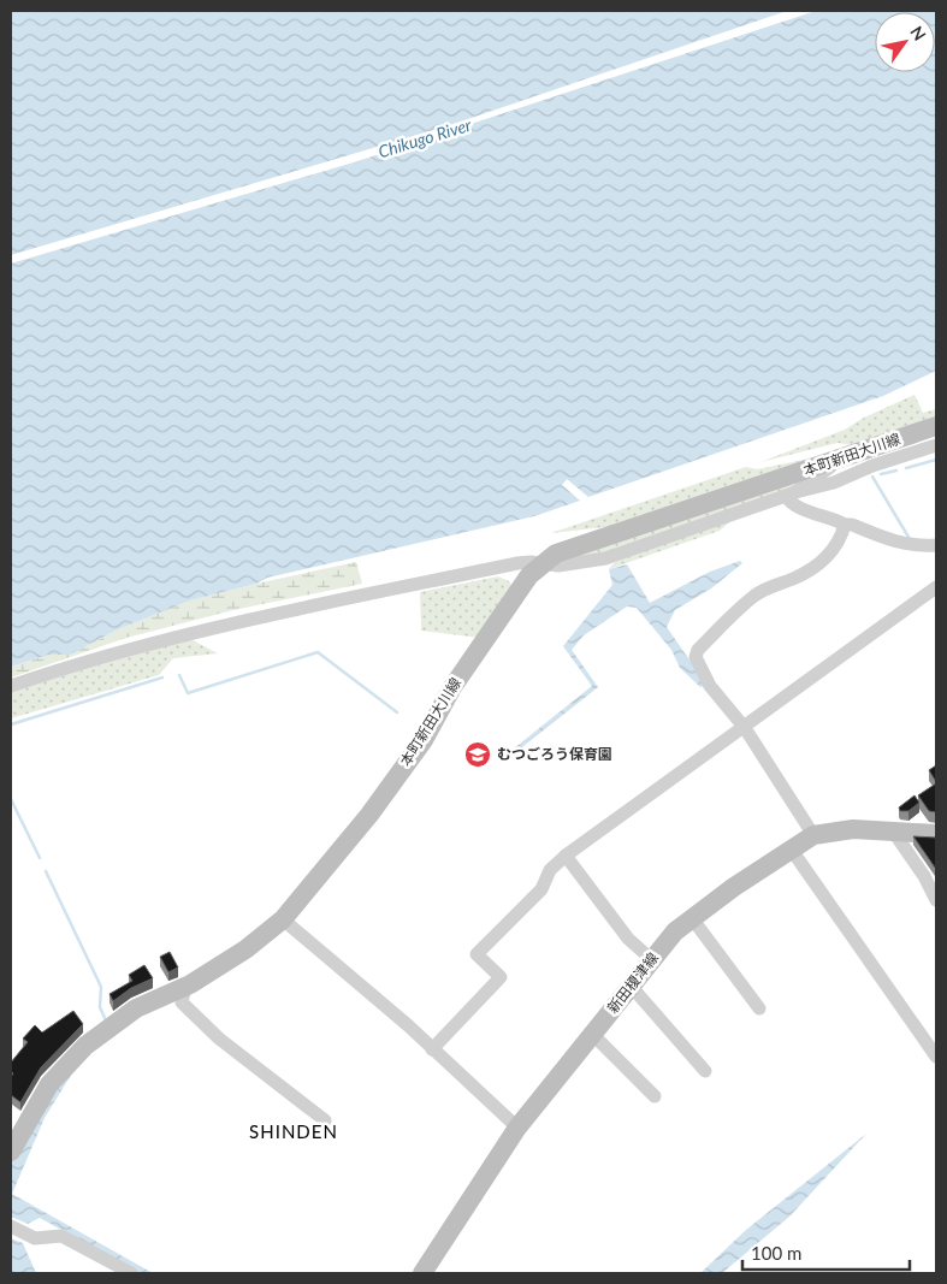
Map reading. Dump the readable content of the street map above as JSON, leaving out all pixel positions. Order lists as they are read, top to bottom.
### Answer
{
  "streets": {
    "main road": ["本町新田大川線", "新田榎津線"]
  },
  "districts": ["SHINDEN"],
  "water": ["Chikugo River"],
  "places": {
    "school or university": ["むつごろう保育園"]
  },
  "scale_bar": "100 m",
  "north": "top right"
}
